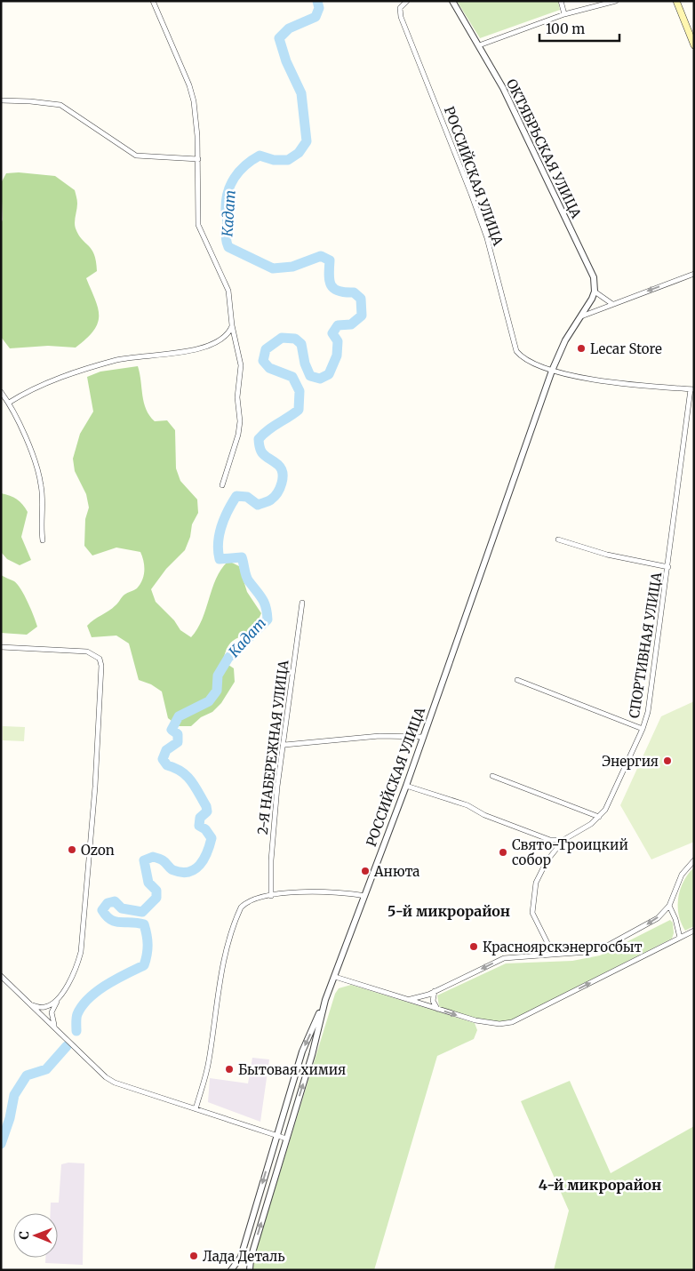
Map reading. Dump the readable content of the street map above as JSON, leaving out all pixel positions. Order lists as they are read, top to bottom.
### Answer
{
  "streets": {
    "street": [
      "ОКТЯБРЬСКАЯ УЛИЦА",
      "РОССИЙСКАЯ УЛИЦА",
      "СПОРТИВНАЯ УЛИЦА",
      "2-Я НАБЕРЕЖНАЯ УЛИЦА"
    ]
  },
  "crossings": [
    ["ОКТЯБРЬСКАЯ УЛИЦА", "РОССИЙСКАЯ УЛИЦА"]
  ],
  "districts": ["5-й микрорайон", "4-й микрорайон"],
  "water": ["Кадат"],
  "places": [
    "Lecar Store",
    "Энергия",
    "Ozon",
    "Свято-Троицкий собор",
    "Анюта",
    "Красноярскэнергосбыт",
    "Бытовая химия",
    "Лада Деталь"
  ],
  "scale_bar": "100 m",
  "north": "left"
}
